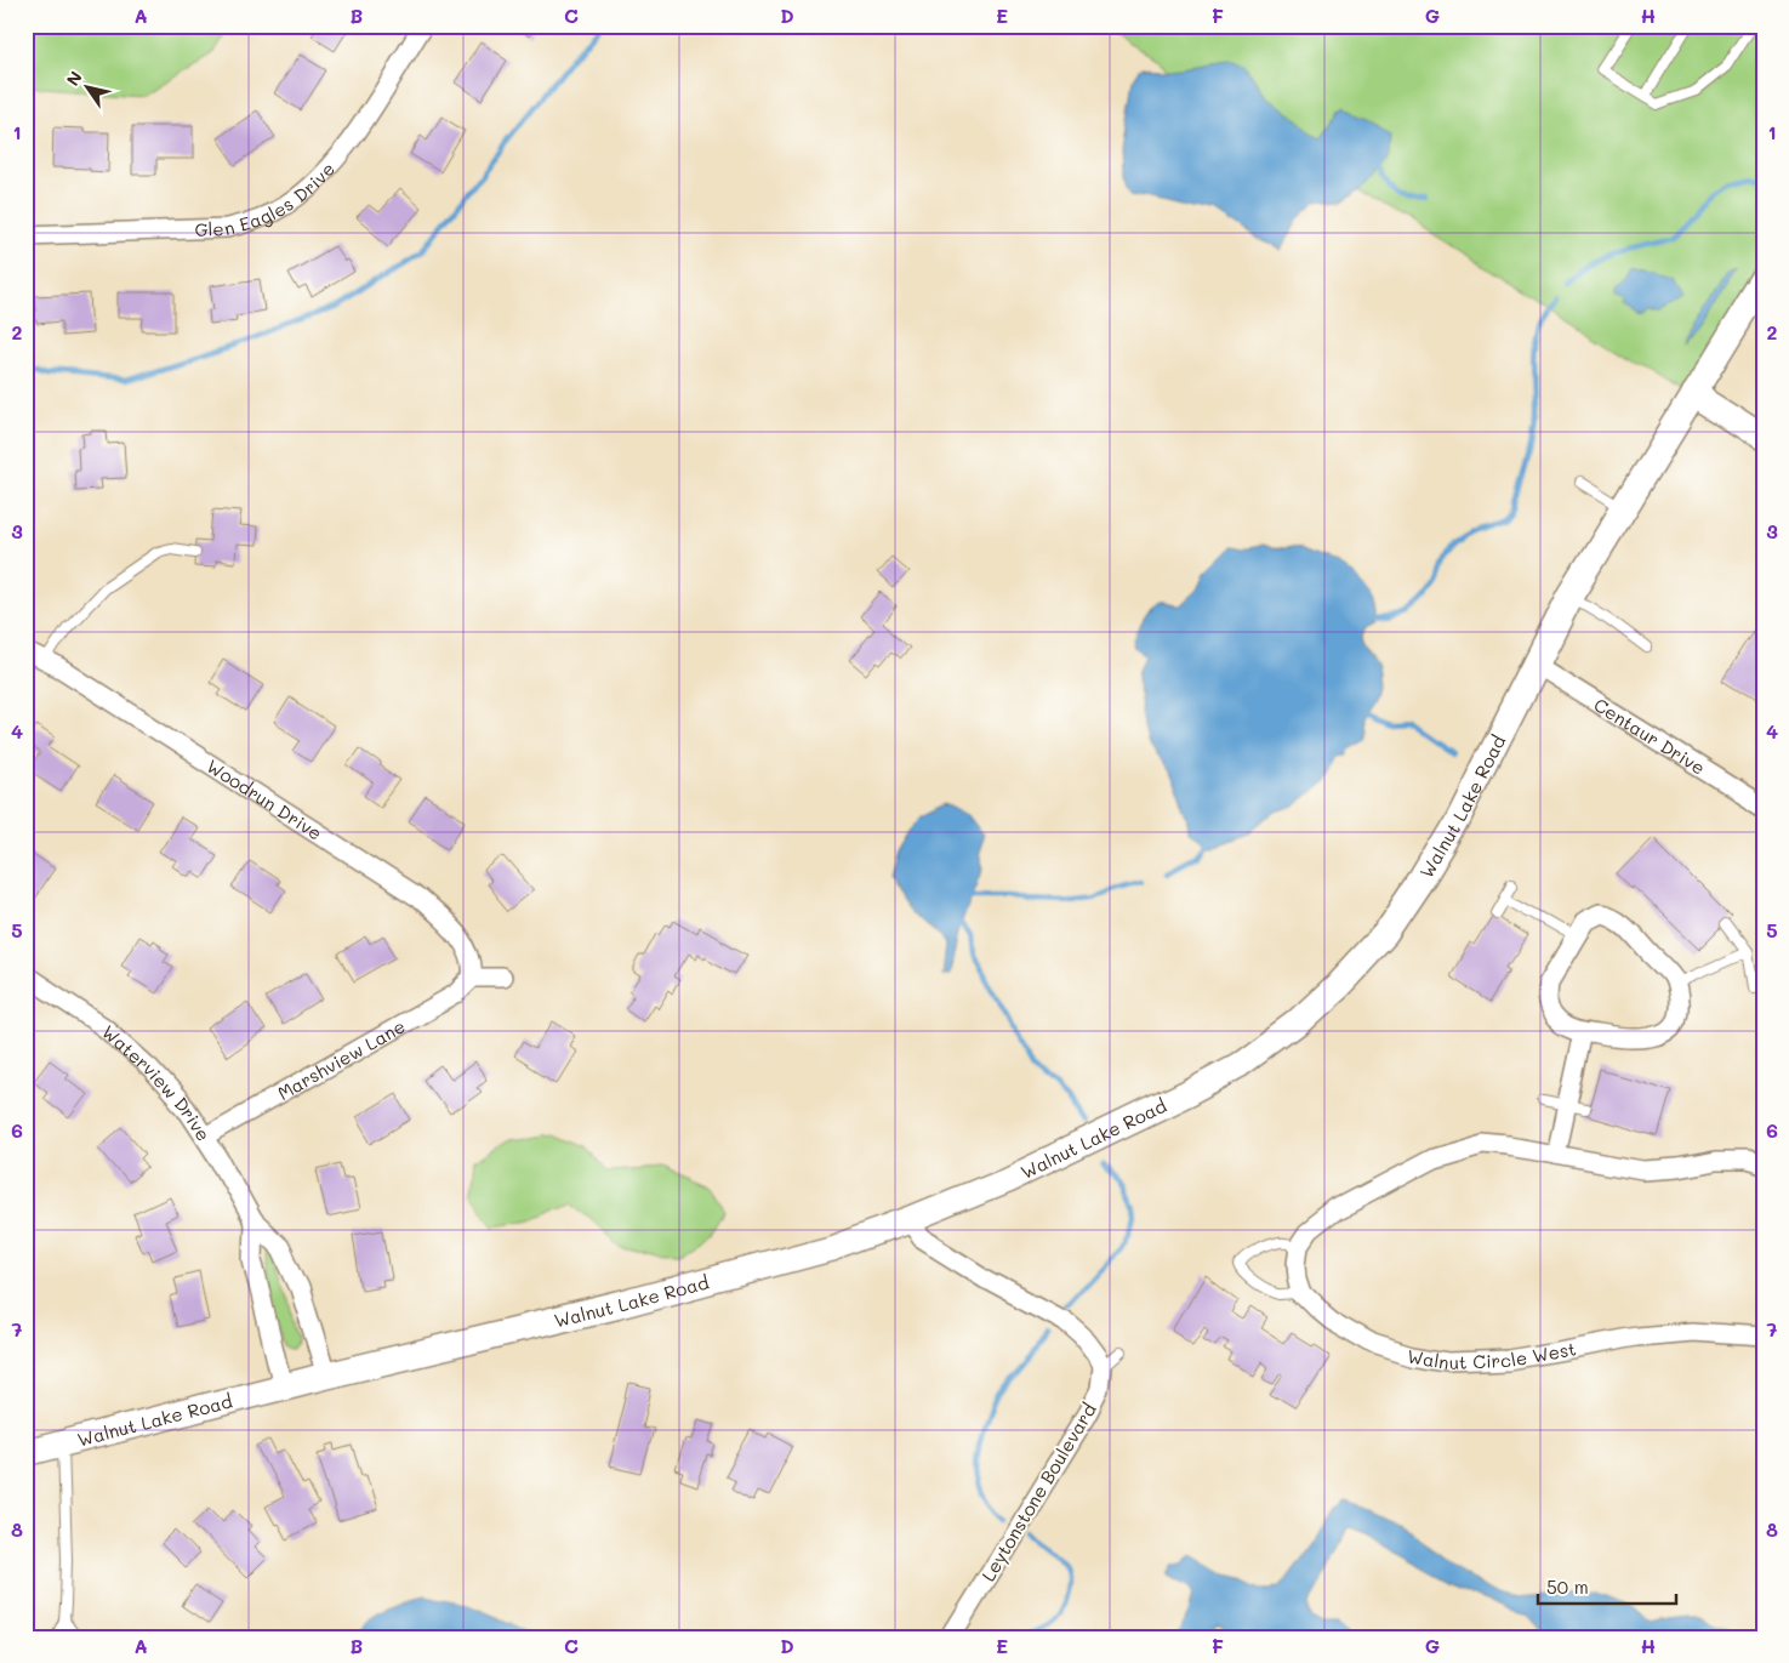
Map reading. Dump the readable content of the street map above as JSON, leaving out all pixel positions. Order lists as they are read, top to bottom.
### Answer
{
  "streets": {
    "street": [
      "Glen Eagles Drive",
      "Centaur Drive",
      "Woodrun Drive",
      "Walnut Lake Road",
      "Marshview Lane",
      "Waterview Drive",
      "Walnut Circle West",
      "Leytonstone Boulevard"
    ]
  },
  "crossings": [
    ["Centaur Drive", "Walnut Lake Road"],
    ["Woodrun Drive", "Marshview Lane"],
    ["Walnut Lake Road", "Waterview Drive"],
    ["Marshview Lane", "Waterview Drive"]
  ],
  "scale_bar": "50 m",
  "north": "top left",
  "grid": {
    "columns": [
      "A",
      "B",
      "C",
      "D",
      "E",
      "F",
      "G",
      "H"
    ],
    "rows": [
      "1",
      "2",
      "3",
      "4",
      "5",
      "6",
      "7",
      "8"
    ]
  }
}
